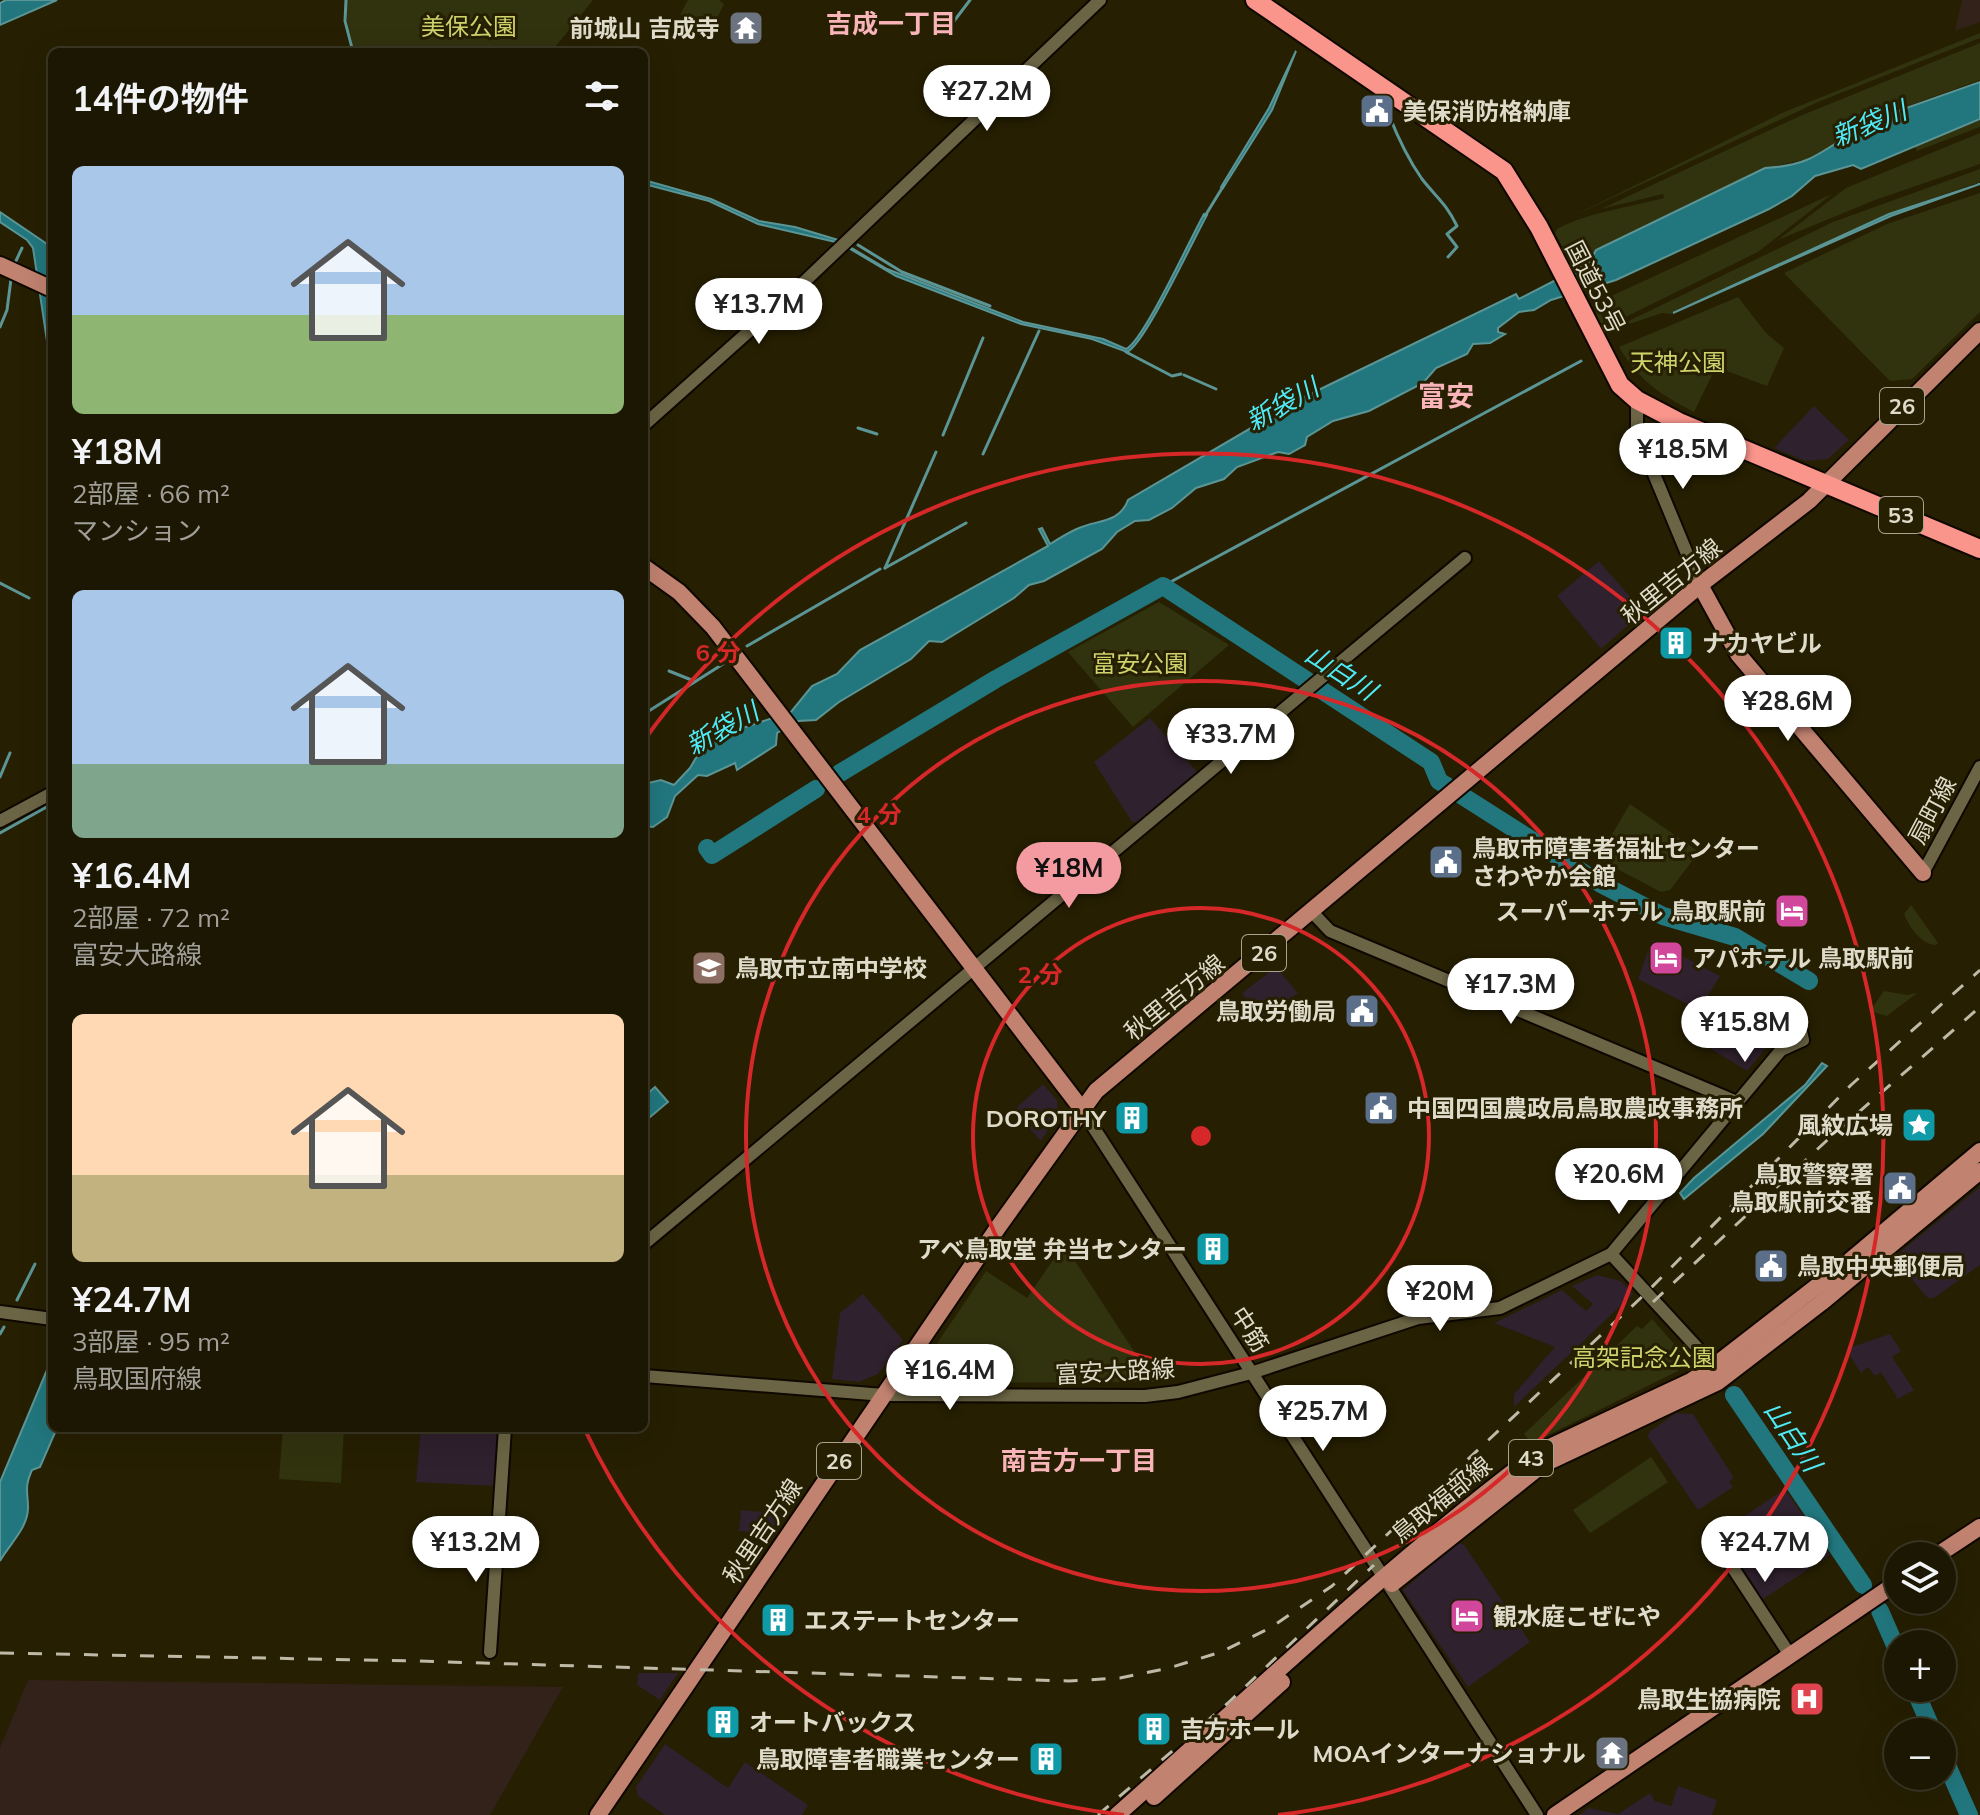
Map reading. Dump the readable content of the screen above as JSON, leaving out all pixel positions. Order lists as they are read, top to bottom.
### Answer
{
  "streets": {
    "highway": ["国道53号", "53"],
    "main road": [
      "26",
      "秋里吉方線",
      "43",
      "鳥取福部線"
    ],
    "street": ["扇町線", "中筋", "富安大路線"]
  },
  "crossings": [
    ["国道53号", "秋里吉方線"],
    ["秋里吉方線", "中筋"],
    ["秋里吉方線", "富安大路線"],
    ["中筋", "富安大路線"],
    ["中筋", "鳥取福部線"]
  ],
  "districts": ["吉成一丁目", "富安", "南吉方一丁目"],
  "water": ["新袋川", "山白川"],
  "parks": [
    "美保公園",
    "天神公園",
    "富安公園",
    "高架記念公園"
  ],
  "places": {
    "temple": ["前城山 吉成寺", "MOAインターナショナル"],
    "public building": [
      "美保消防格納庫",
      "鳥取市障害者福祉センター さわやか会館",
      "鳥取労働局",
      "中国四国農政局鳥取農政事務所",
      "鳥取警察署 鳥取駅前交番",
      "鳥取中央郵便局"
    ],
    "building": [
      "ナカヤビル",
      "DOROTHY",
      "アベ鳥取堂 弁当センター",
      "エステートセンター",
      "オートバックス",
      "吉方ホール",
      "鳥取障害者職業センター"
    ],
    "hotel": ["スーパーホテル 鳥取駅前", "アパホテル 鳥取駅前", "観水庭こぜにや"],
    "school or university": ["鳥取市立南中学校"],
    "place": ["風紋広場"],
    "hospital": ["鳥取生協病院"]
  },
  "page": {
    "heading": "14件の物件",
    "price": [
      "¥27.2M",
      "¥13.7M",
      "¥18.5M",
      "¥28.6M",
      "¥33.7M",
      "¥18M",
      "¥17.3M",
      "¥15.8M",
      "¥20.6M",
      "¥20M",
      "¥16.4M",
      "¥25.7M",
      "¥13.2M",
      "¥24.7M"
    ],
    "list": [
      {
        "name": "¥18M",
        "note": "2部屋 · 66 m² · マンション"
      },
      {
        "name": "¥16.4M",
        "note": "2部屋 · 72 m² · 富安大路線"
      },
      {
        "name": "¥24.7M",
        "note": "3部屋 · 95 m² · 鳥取国府線"
      }
    ],
    "map_buttons": ["+", "−"]
  },
  "rings": ["6 分", "4 分", "2 分"]
}
